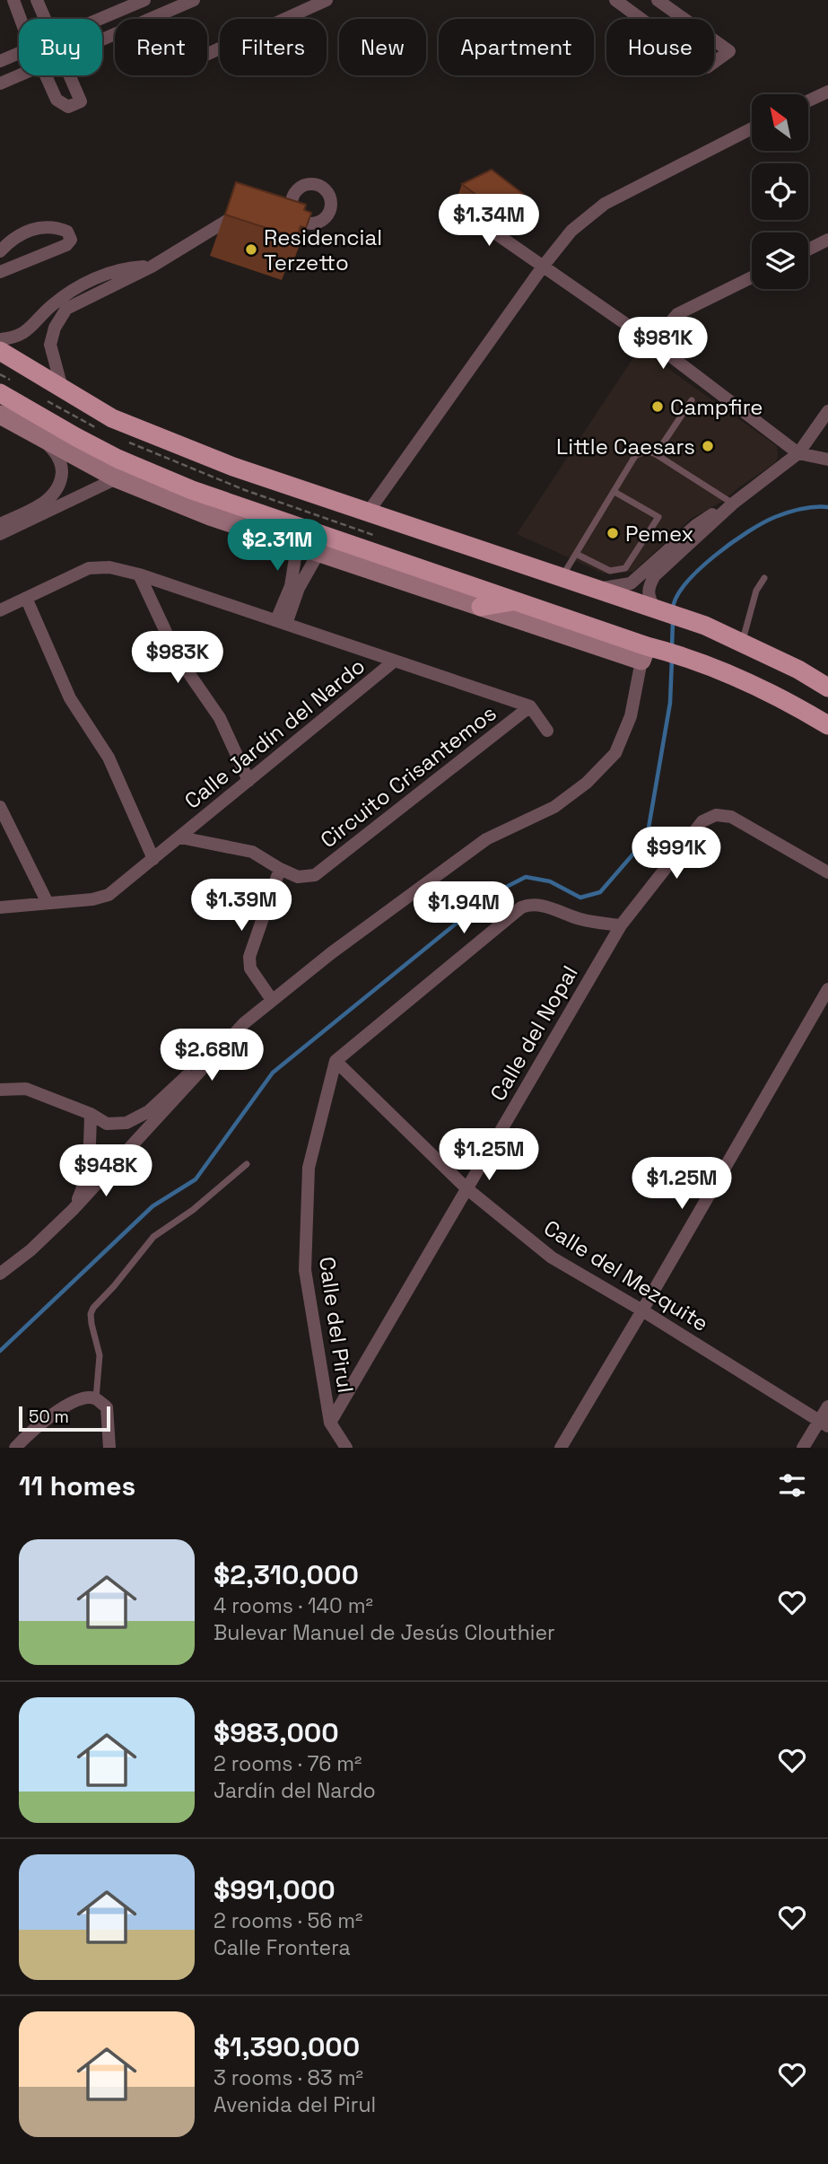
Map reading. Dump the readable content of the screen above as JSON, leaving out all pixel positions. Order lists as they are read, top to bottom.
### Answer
{
  "streets": {
    "street": [
      "Calle Jardín del Nardo",
      "Circuito Crisantemos",
      "Calle del Nopal",
      "Calle del Mezquite",
      "Calle del Pirul"
    ]
  },
  "crossings": [
    ["Calle Jardín del Nardo", "Circuito Crisantemos"],
    ["Calle del Nopal", "Calle del Mezquite"],
    ["Calle del Nopal", "Calle del Pirul"],
    ["Calle del Mezquite", "Calle del Pirul"]
  ],
  "places": [
    "Residencial Terzetto",
    "Campfire",
    "Little Caesars",
    "Pemex"
  ],
  "scale_bar": "50 m",
  "north": "top left",
  "page": {
    "chip": [
      "Buy",
      "Rent",
      "Filters",
      "New",
      "Apartment",
      "House"
    ],
    "price": [
      "$1.34M",
      "$981K",
      "$2.31M",
      "$983K",
      "$991K",
      "$1.39M",
      "$1.94M",
      "$2.68M",
      "$1.25M",
      "$948K",
      "$1.25M"
    ],
    "scale": "50 m",
    "heading": "11 homes",
    "list": [
      {
        "name": "$2,310,000",
        "note": "4 rooms · 140 m² · Bulevar Manuel de Jesús Clouthier"
      },
      {
        "name": "$983,000",
        "note": "2 rooms · 76 m² · Jardín del Nardo"
      },
      {
        "name": "$991,000",
        "note": "2 rooms · 56 m² · Calle Frontera"
      },
      {
        "name": "$1,390,000",
        "note": "3 rooms · 83 m² · Avenida del Pirul"
      }
    ]
  }
}
